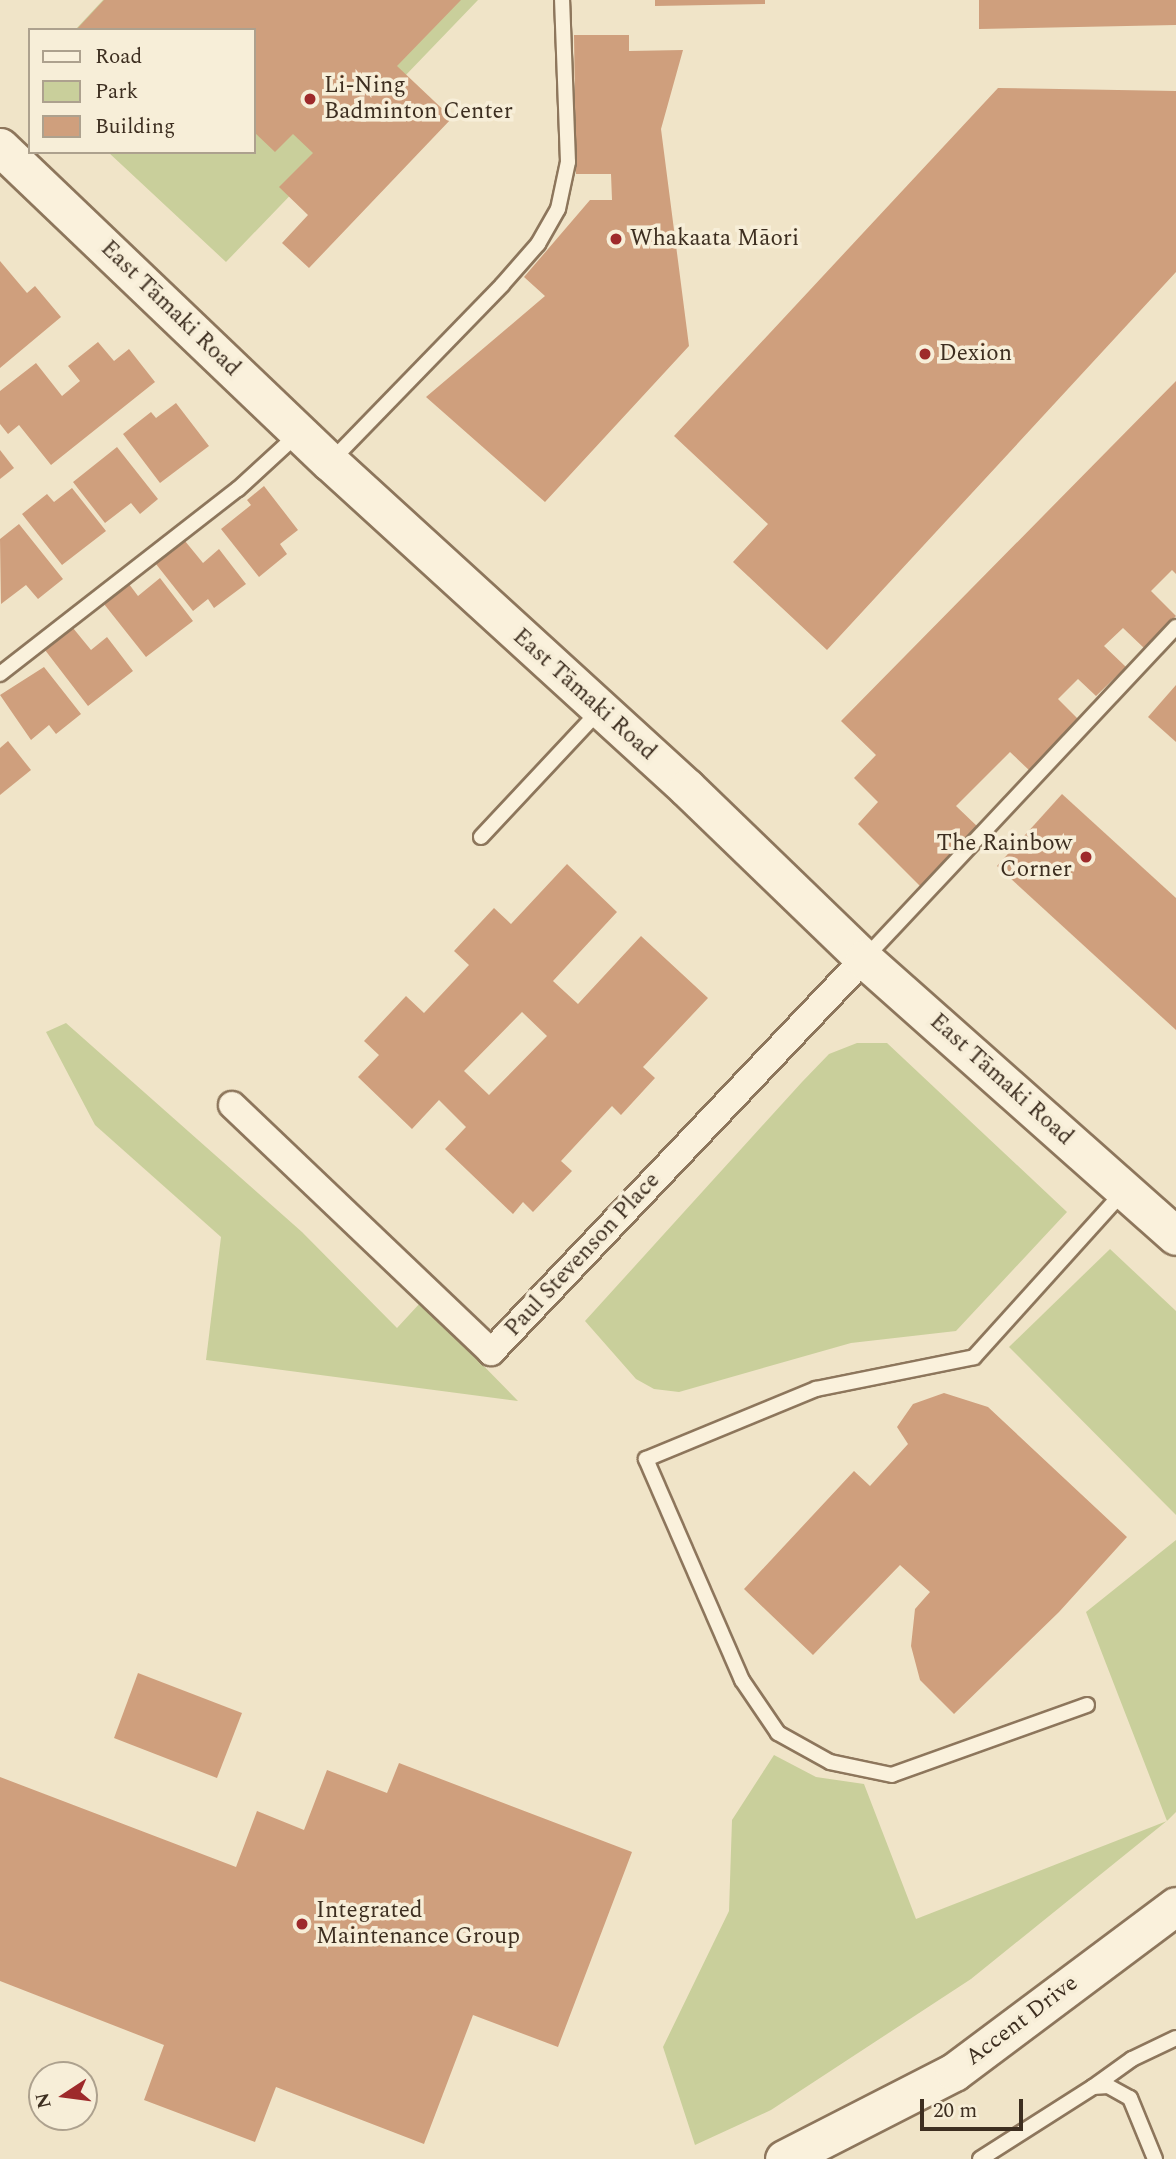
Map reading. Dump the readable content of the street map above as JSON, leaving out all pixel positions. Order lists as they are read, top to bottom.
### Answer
{
  "streets": {
    "street": ["East Tāmaki Road", "Paul Stevenson Place", "Accent Drive"]
  },
  "crossings": [
    ["East Tāmaki Road", "Paul Stevenson Place"]
  ],
  "places": [
    "Li-Ning Badminton Center",
    "Whakaata Māori",
    "Dexion",
    "The Rainbow Corner",
    "Integrated Maintenance Group"
  ],
  "legend": ["Road", "Park", "Building"],
  "scale_bar": "20 m",
  "north": "left"
}
